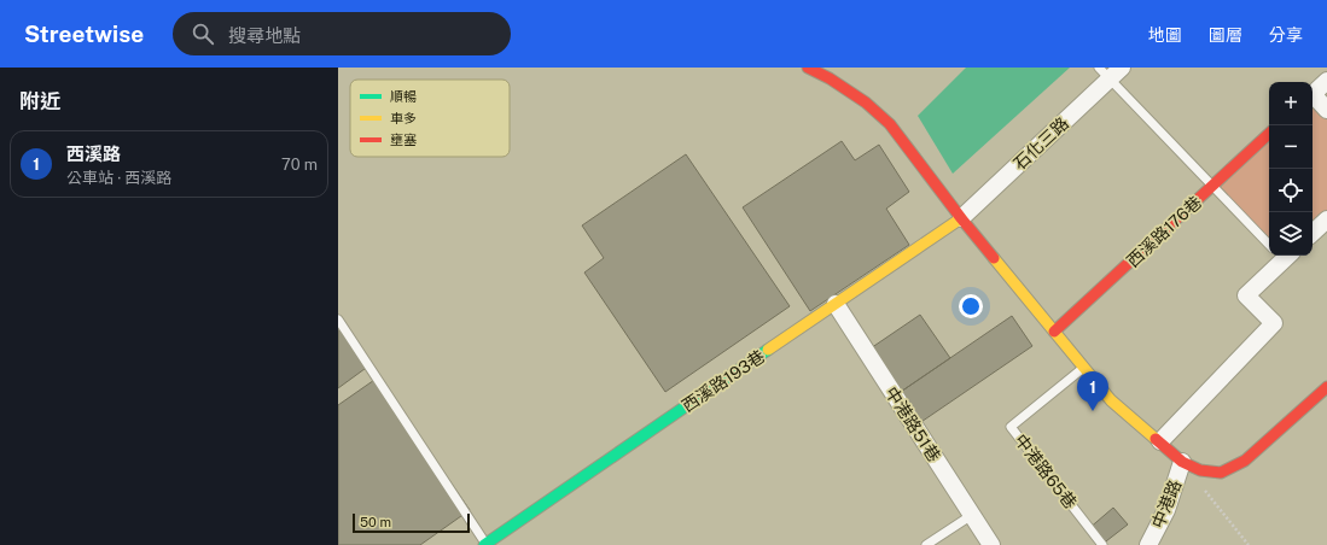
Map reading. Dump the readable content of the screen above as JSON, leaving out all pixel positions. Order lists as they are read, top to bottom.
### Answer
{
  "streets": {
    "street": [
      "石化三路",
      "西溪路176巷",
      "西溪路193巷",
      "中港路51巷",
      "中港路"
    ],
    "lane": ["中港路65巷"]
  },
  "crossings": [
    ["石化三路", "西溪路193巷"],
    ["西溪路193巷", "中港路51巷"]
  ],
  "legend": ["順暢", "車多", "壅塞"],
  "scale_bar": "50 m",
  "page": {
    "header": "Streetwise",
    "search": "搜尋地點",
    "nav": ["地圖", "圖層", "分享"],
    "heading": "附近",
    "map_buttons": ["+", "−"],
    "list": [
      {
        "mark": "1",
        "name": "西溪路",
        "note": "公車站 · 西溪路",
        "value": "70 m"
      }
    ],
    "pins": "1",
    "scale": "50 m"
  }
}
